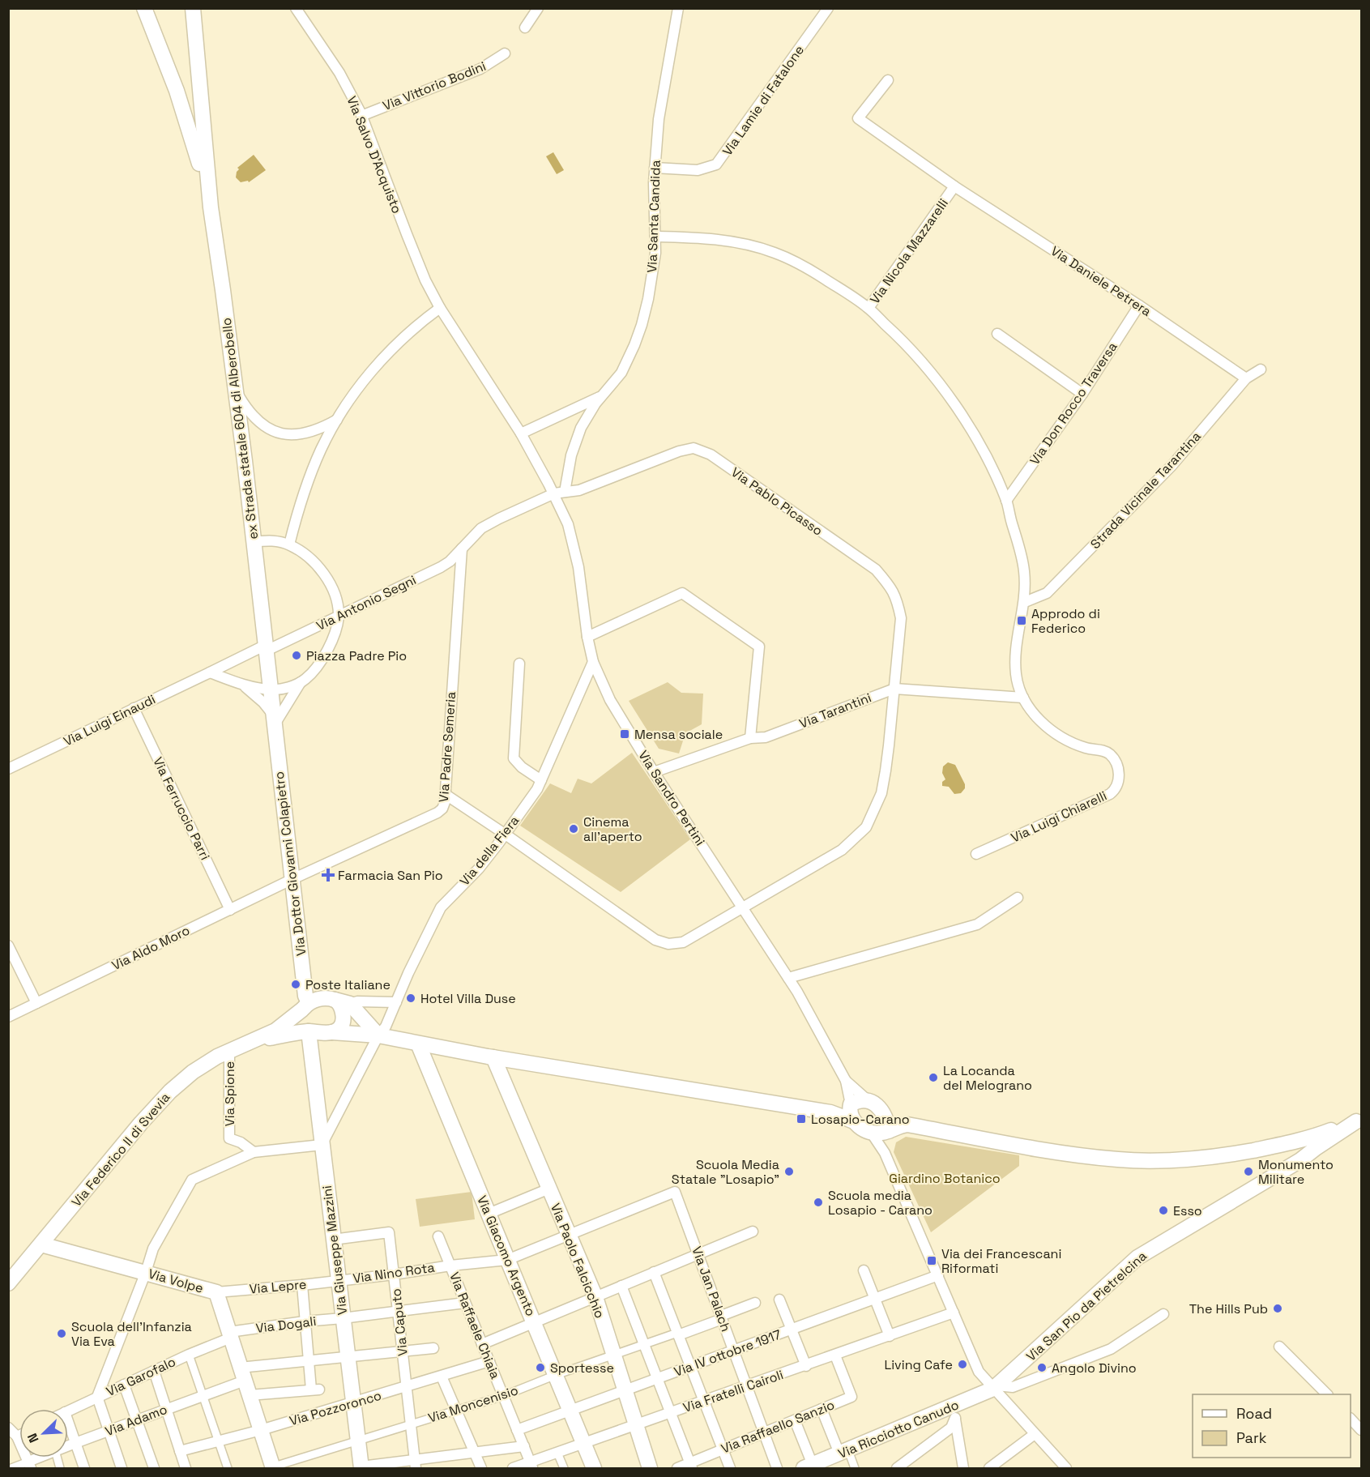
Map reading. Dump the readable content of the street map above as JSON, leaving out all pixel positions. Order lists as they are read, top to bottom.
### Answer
{
  "streets": {
    "main road": [
      "ex Strada statale 604 di Alberobello",
      "Via Dottor Giovanni Colapietro",
      "Via Federico II di Svevia",
      "Via Giuseppe Mazzini",
      "Via Giacomo Argento",
      "Via Paolo Falcicchio",
      "Via Volpe",
      "Via San Pio da Pietrelcina",
      "Via Ricciotto Canudo"
    ],
    "street": [
      "Via Vittorio Bodini",
      "Via Lamie di Fatalone",
      "Via Salvo D'Acquisto",
      "Via Santa Candida",
      "Via Nicola Mazzarelli",
      "Via Daniele Petrera",
      "Via Don Rocco Traversa",
      "Strada Vicinale Tarantina",
      "Via Pablo Picasso",
      "Via Antonio Segni",
      "Via Tarantini",
      "Via Luigi Einaudi",
      "Via Padre Semeria",
      "Via Sandro Pertini",
      "Via Ferruccio Parri",
      "Via Luigi Chiarelli",
      "Via della Fiera",
      "Via Aldo Moro",
      "Via Spione",
      "Via Nino Rota",
      "Via Lepre",
      "Via Jan Palach",
      "Via Caputo",
      "Via Dogali",
      "Via Raffaele Chiaia",
      "Via IV ottobre 1917",
      "Via Garofalo",
      "Via Fratelli Cairoli",
      "Via Moncenisio",
      "Via Pozzoronco",
      "Via Adamo",
      "Via Raffaello Sanzio"
    ]
  },
  "crossings": [
    ["Via Vittorio Bodini", "Via Salvo D'Acquisto"],
    ["Via Lamie di Fatalone", "Via Santa Candida"],
    ["Via Salvo D'Acquisto", "Via Pablo Picasso"],
    ["Via Salvo D'Acquisto", "Via Antonio Segni"],
    ["Via Salvo D'Acquisto", "Via Sandro Pertini"],
    ["Via Santa Candida", "Via Pablo Picasso"],
    ["Via Santa Candida", "Via Luigi Chiarelli"],
    ["Via Nicola Mazzarelli", "Via Daniele Petrera"],
    ["Via Nicola Mazzarelli", "Via Luigi Chiarelli"],
    ["Via Daniele Petrera", "Via Don Rocco Traversa"],
    ["Via Daniele Petrera", "Strada Vicinale Tarantina"],
    ["Via Don Rocco Traversa", "Via Luigi Chiarelli"],
    ["ex Strada statale 604 di Alberobello", "Via Antonio Segni"],
    ["ex Strada statale 604 di Alberobello", "Via Luigi Einaudi"],
    ["ex Strada statale 604 di Alberobello", "Via Dottor Giovanni Colapietro"],
    ["Strada Vicinale Tarantina", "Via Luigi Chiarelli"],
    ["Via Pablo Picasso", "Via Antonio Segni"],
    ["Via Pablo Picasso", "Via Tarantini"],
    ["Via Pablo Picasso", "Via Padre Semeria"],
    ["Via Pablo Picasso", "Via Sandro Pertini"],
    ["Via Pablo Picasso", "Via della Fiera"],
    ["Via Antonio Segni", "Via Luigi Einaudi"],
    ["Via Antonio Segni", "Via Padre Semeria"],
    ["Via Antonio Segni", "Via Sandro Pertini"],
    ["Via Tarantini", "Via Sandro Pertini"],
    ["Via Tarantini", "Via Luigi Chiarelli"],
    ["Via Tarantini", "Via della Fiera"],
    ["Via Luigi Einaudi", "Via Ferruccio Parri"],
    ["Via Padre Semeria", "Via Dottor Giovanni Colapietro"],
    ["Via Padre Semeria", "Via Aldo Moro"],
    ["Via Sandro Pertini", "Via della Fiera"],
    ["Via Ferruccio Parri", "Via Aldo Moro"],
    ["Via della Fiera", "Via Giuseppe Mazzini"],
    ["Via Dottor Giovanni Colapietro", "Via Aldo Moro"],
    ["Via Dottor Giovanni Colapietro", "Via Federico II di Svevia"],
    ["Via Dottor Giovanni Colapietro", "Via Giuseppe Mazzini"],
    ["Via Spione", "Via Federico II di Svevia"],
    ["Via Federico II di Svevia", "Via Giuseppe Mazzini"],
    ["Via Federico II di Svevia", "Via Volpe"],
    ["Via Giuseppe Mazzini", "Via Nino Rota"],
    ["Via Giuseppe Mazzini", "Via Lepre"],
    ["Via Giuseppe Mazzini", "Via Caputo"],
    ["Via Giuseppe Mazzini", "Via Dogali"],
    ["Via Giuseppe Mazzini", "Via Moncenisio"],
    ["Via Giuseppe Mazzini", "Via Pozzoronco"],
    ["Via Giuseppe Mazzini", "Via Adamo"],
    ["Via Giacomo Argento", "Via Nino Rota"],
    ["Via Giacomo Argento", "Via IV ottobre 1917"],
    ["Via Giacomo Argento", "Via Fratelli Cairoli"],
    ["Via Giacomo Argento", "Via Moncenisio"],
    ["Via Paolo Falcicchio", "Via Nino Rota"],
    ["Via Paolo Falcicchio", "Via IV ottobre 1917"],
    ["Via Paolo Falcicchio", "Via Fratelli Cairoli"],
    ["Via Paolo Falcicchio", "Via Moncenisio"],
    ["Via Nino Rota", "Via Lepre"],
    ["Via Nino Rota", "Via Jan Palach"],
    ["Via Nino Rota", "Via Caputo"],
    ["Via Nino Rota", "Via Raffaele Chiaia"],
    ["Via Volpe", "Via Lepre"],
    ["Via Volpe", "Via Dogali"],
    ["Via Volpe", "Via Garofalo"],
    ["Via Volpe", "Via Moncenisio"],
    ["Via Volpe", "Via Pozzoronco"],
    ["Via Volpe", "Via Adamo"],
    ["Via Jan Palach", "Via IV ottobre 1917"],
    ["Via Jan Palach", "Via Fratelli Cairoli"],
    ["Via Jan Palach", "Via Moncenisio"],
    ["Via Jan Palach", "Via Raffaello Sanzio"],
    ["Via San Pio da Pietrelcina", "Via Ricciotto Canudo"],
    ["Via Caputo", "Via Dogali"],
    ["Via Caputo", "Via Moncenisio"],
    ["Via Caputo", "Via Pozzoronco"],
    ["Via Caputo", "Via Adamo"],
    ["Via Dogali", "Via Raffaele Chiaia"],
    ["Via Dogali", "Via Garofalo"],
    ["Via Raffaele Chiaia", "Via IV ottobre 1917"],
    ["Via Raffaele Chiaia", "Via Fratelli Cairoli"],
    ["Via Raffaele Chiaia", "Via Moncenisio"],
    ["Via Raffaele Chiaia", "Via Pozzoronco"],
    ["Via Fratelli Cairoli", "Via Raffaello Sanzio"]
  ],
  "parks": ["Giardino Botanico"],
  "places": {
    "transit": [
      "Approdo di Federico",
      "Mensa sociale",
      "Losapio-Carano",
      "Via dei Francescani Riformati"
    ],
    "other": [
      "Piazza Padre Pio",
      "Cinema all'aperto",
      "Poste Italiane",
      "Hotel Villa Duse",
      "La Locanda del Melograno",
      "Scuola Media Statale \"Losapio\"",
      "Monumento Militare",
      "Scuola media Losapio - Carano",
      "Esso",
      "The Hills Pub",
      "Scuola dell'Infanzia Via Eva",
      "Living Cafe",
      "Sportesse",
      "Angolo Divino"
    ],
    "health": ["Farmacia San Pio"]
  },
  "legend": ["Road", "Park"],
  "north": "bottom left"
}
